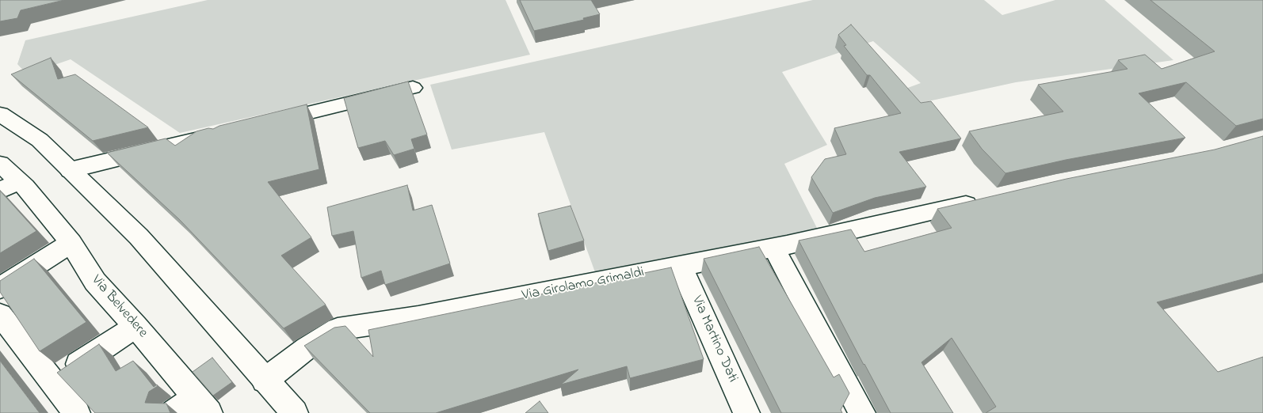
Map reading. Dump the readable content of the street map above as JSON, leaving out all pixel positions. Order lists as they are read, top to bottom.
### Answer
{
  "streets": {
    "street": ["Via Girolamo Grimaldi", "Via Belvedere", "Via Martino Dati"]
  },
  "crossings": [
    ["Via Girolamo Grimaldi", "Via Martino Dati"]
  ]
}
